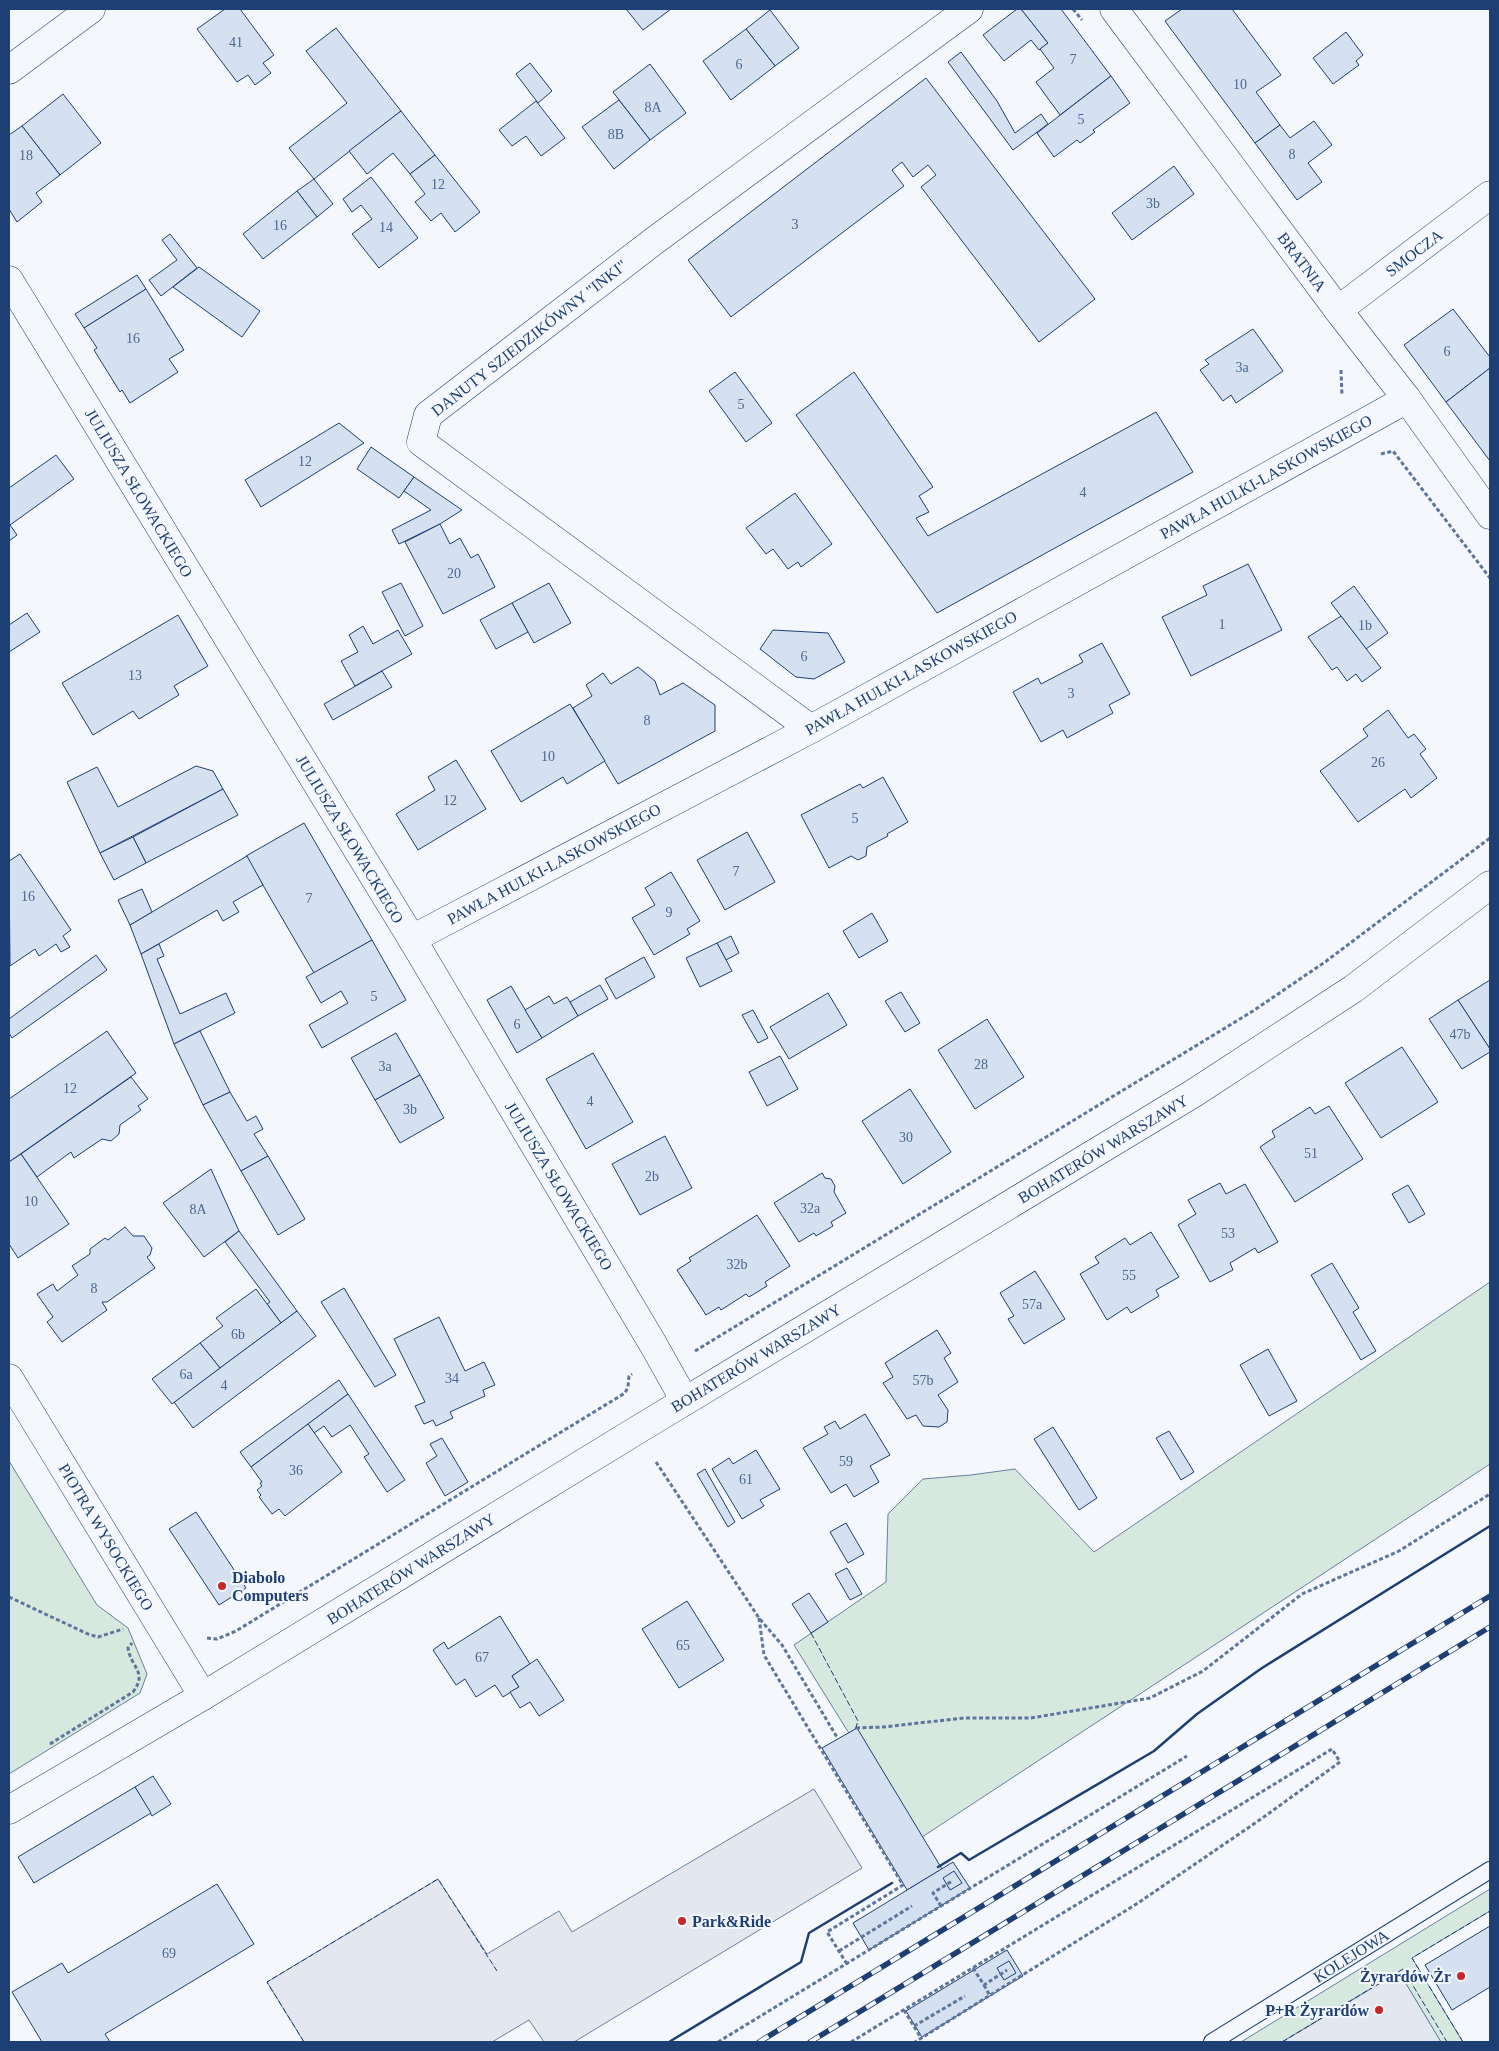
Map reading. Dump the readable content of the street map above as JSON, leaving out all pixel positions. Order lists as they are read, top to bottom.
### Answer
{
  "streets": {
    "street": [
      "SMOCZA",
      "BRATNIA",
      "DANUTY SZIEDZIKÓWNY \"INKI\"",
      "PAWŁA HULKI-LASKOWSKIEGO",
      "JULIUSZA SŁOWACKIEGO",
      "BOHATERÓW WARSZAWY",
      "PIOTRA WYSOCKIEGO"
    ],
    "lane": ["KOLEJOWA"]
  },
  "crossings": [
    ["SMOCZA", "BRATNIA"],
    ["BRATNIA", "PAWŁA HULKI-LASKOWSKIEGO"],
    ["DANUTY SZIEDZIKÓWNY \"INKI\"", "PAWŁA HULKI-LASKOWSKIEGO"],
    ["PAWŁA HULKI-LASKOWSKIEGO", "JULIUSZA SŁOWACKIEGO"],
    ["JULIUSZA SŁOWACKIEGO", "BOHATERÓW WARSZAWY"],
    ["BOHATERÓW WARSZAWY", "PIOTRA WYSOCKIEGO"]
  ],
  "places": [
    "Diabolo Computers",
    "Park&Ride",
    "Żyrardów Żr",
    "P+R Żyrardów"
  ],
  "house_numbers": [
    "41",
    "7",
    "6",
    "10",
    "8A",
    "5",
    "8B",
    "8",
    "18",
    "12",
    "3b",
    "3",
    "16",
    "14",
    "16",
    "6",
    "3a",
    "5",
    "12",
    "4",
    "20",
    "1",
    "1b",
    "6",
    "13",
    "3",
    "8",
    "10",
    "26",
    "12",
    "5",
    "7",
    "16",
    "7",
    "9",
    "5",
    "6",
    "47b",
    "28",
    "3a",
    "12",
    "4",
    "3b",
    "30",
    "51",
    "2b",
    "10",
    "32a",
    "8A",
    "53",
    "32b",
    "55",
    "8",
    "57a",
    "6b",
    "6a",
    "34",
    "57b",
    "4",
    "59",
    "36",
    "61",
    "65",
    "67",
    "69"
  ]
}
